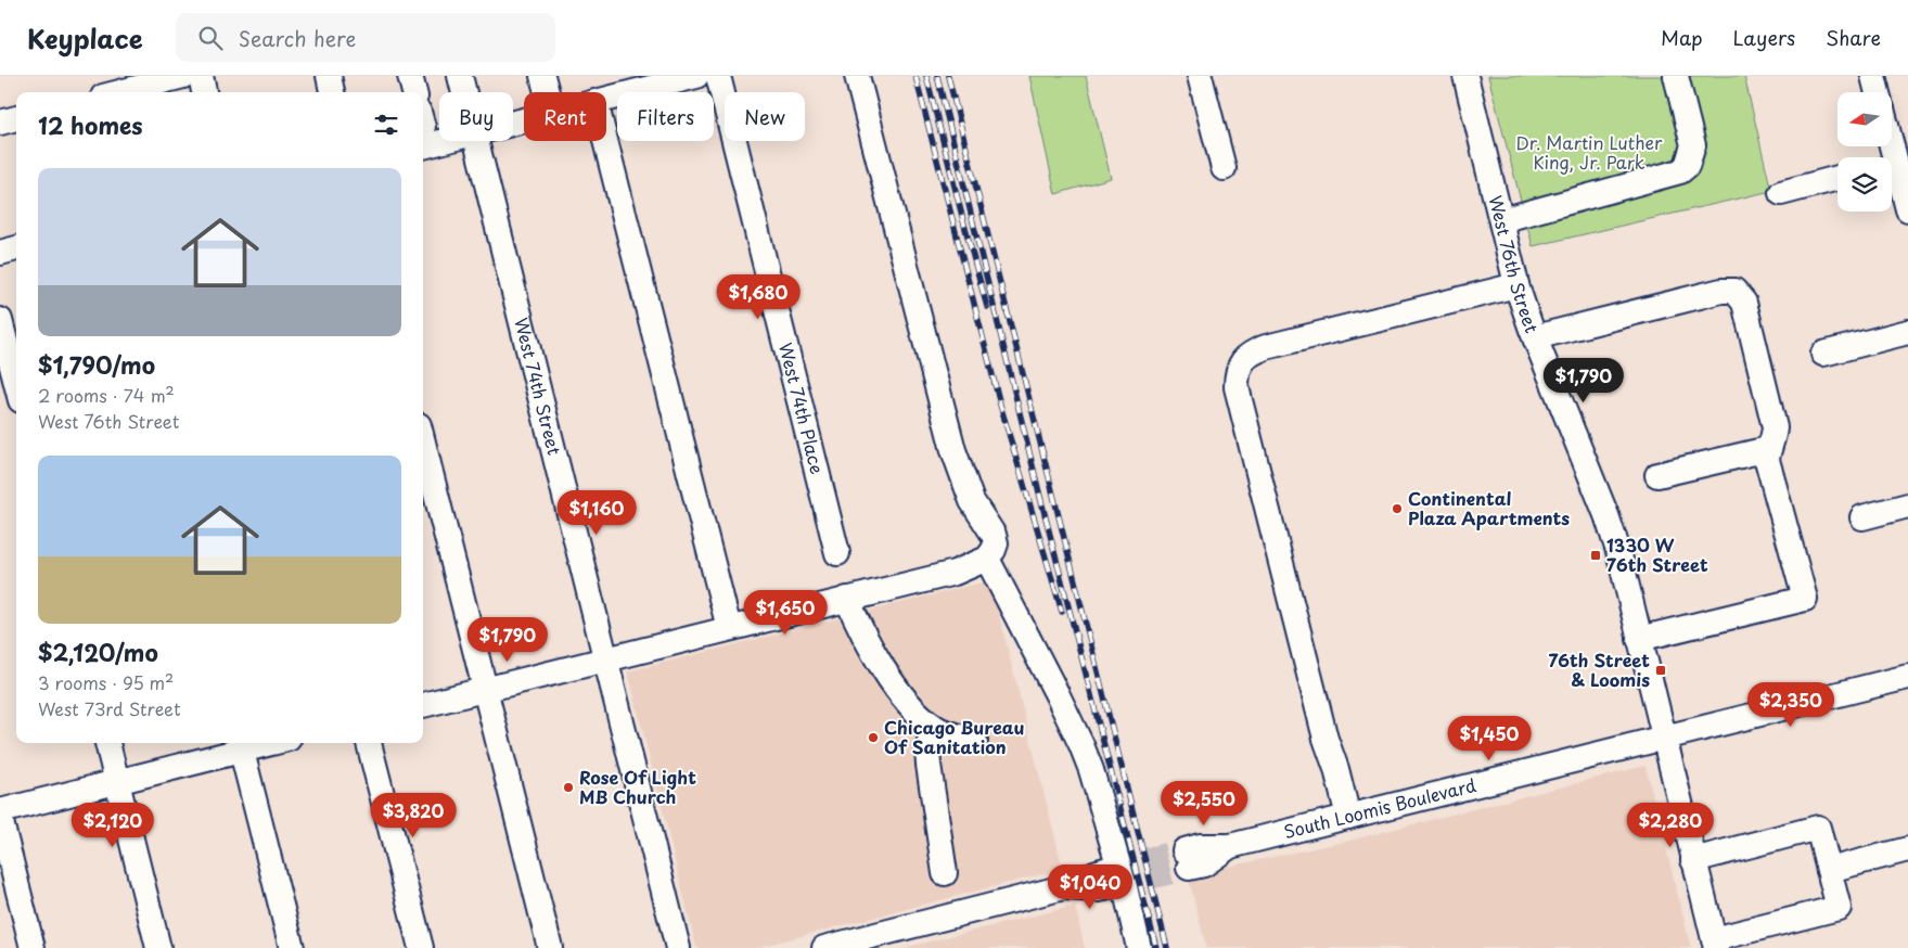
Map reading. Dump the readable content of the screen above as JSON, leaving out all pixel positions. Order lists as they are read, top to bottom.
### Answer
{
  "streets": {
    "street": [
      "West 76th Street",
      "West 74th Street",
      "West 74th Place",
      "South Loomis Boulevard"
    ]
  },
  "crossings": [
    ["West 76th Street", "South Loomis Boulevard"]
  ],
  "parks": ["Dr. Martin Luther King, Jr. Park"],
  "places": {
    "other": ["Continental Plaza Apartments", "Chicago Bureau Of Sanitation", "Rose Of Light MB Church"],
    "transit": ["1330 W 76th Street", "76th Street & Loomis"]
  },
  "north": "left",
  "page": {
    "header": "Keyplace",
    "search": "Search here",
    "nav": ["Map", "Layers", "Share"],
    "chip": [
      "Buy",
      "Rent",
      "Filters",
      "New"
    ],
    "heading": "12 homes",
    "list": [
      {
        "name": "$1,790/mo",
        "note": "2 rooms · 74 m² · West 76th Street"
      },
      {
        "name": "$2,120/mo",
        "note": "3 rooms · 95 m² · West 73rd Street"
      }
    ],
    "price": [
      "$1,680",
      "$1,790",
      "$1,160",
      "$1,650",
      "$1,790",
      "$2,350",
      "$1,450",
      "$2,550",
      "$3,820",
      "$2,120",
      "$2,280",
      "$1,040"
    ]
  }
}
